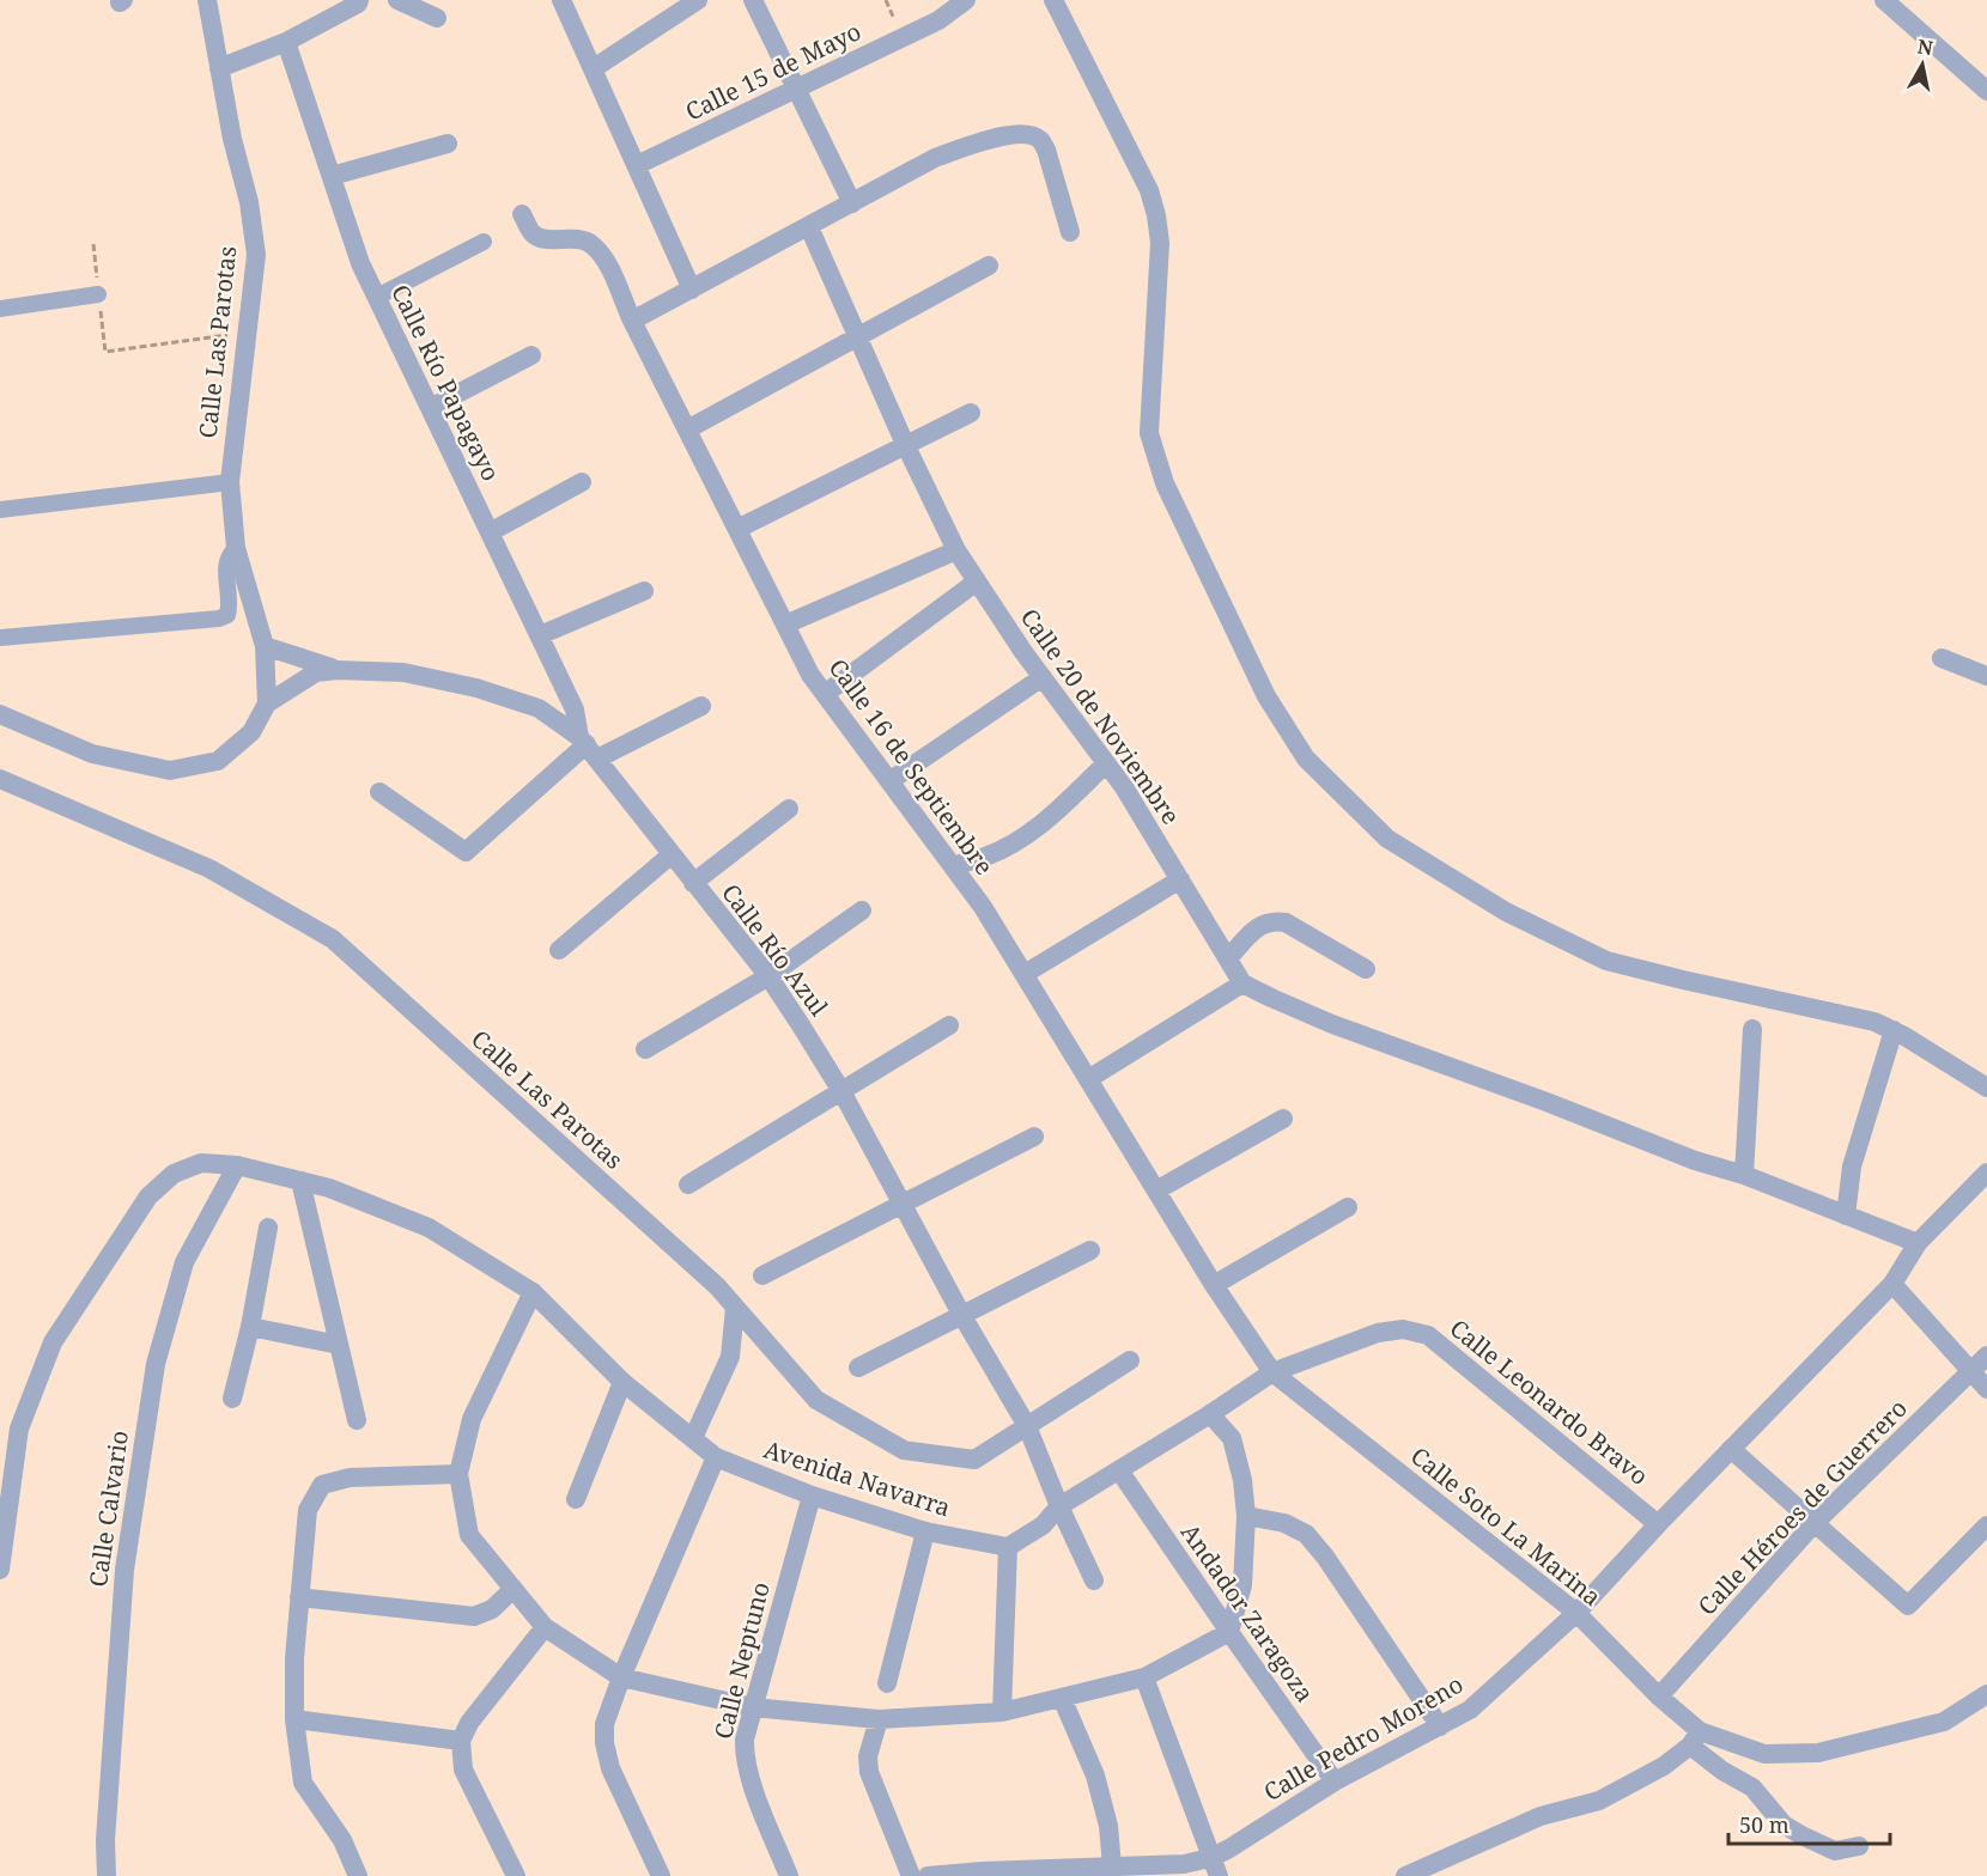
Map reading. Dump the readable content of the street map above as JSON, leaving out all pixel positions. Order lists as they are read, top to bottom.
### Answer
{
  "streets": {
    "street": [
      "Calle 15 de Mayo",
      "Calle Las Parotas",
      "Calle Río Papagayo",
      "Calle 20 de Noviembre",
      "Calle 16 de Septiembre",
      "Calle Río Azul",
      "Calle Leonardo Bravo",
      "Avenida Navarra",
      "Calle Héroes de Guerrero",
      "Calle Calvario",
      "Calle Soto La Marina",
      "Andador Zaragoza",
      "Calle Neptuno",
      "Calle Pedro Moreno"
    ]
  },
  "crossings": [
    ["Calle Las Parotas", "Calle Río Azul"],
    ["Calle Río Papagayo", "Calle Río Azul"],
    ["Calle 16 de Septiembre", "Calle Leonardo Bravo"],
    ["Calle 16 de Septiembre", "Calle Soto La Marina"],
    ["Calle Leonardo Bravo", "Calle Soto La Marina"],
    ["Calle Leonardo Bravo", "Calle Pedro Moreno"],
    ["Avenida Navarra", "Calle Calvario"],
    ["Avenida Navarra", "Calle Neptuno"],
    ["Calle Héroes de Guerrero", "Calle Soto La Marina"],
    ["Calle Soto La Marina", "Calle Pedro Moreno"],
    ["Andador Zaragoza", "Calle Pedro Moreno"]
  ],
  "scale_bar": "50 m",
  "north": "top"
}
